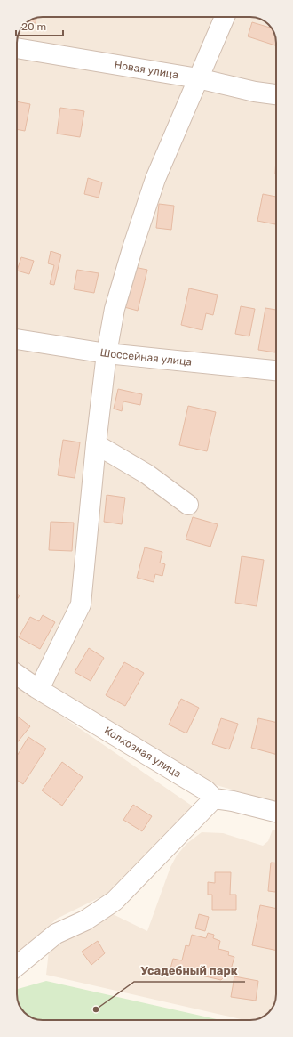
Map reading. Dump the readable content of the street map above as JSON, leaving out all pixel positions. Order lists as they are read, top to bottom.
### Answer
{
  "streets": {
    "street": ["Новая улица", "Шоссейная улица", "Колхозная улица"]
  },
  "places": ["Усадебный парк"],
  "scale_bar": "20 m"
}
